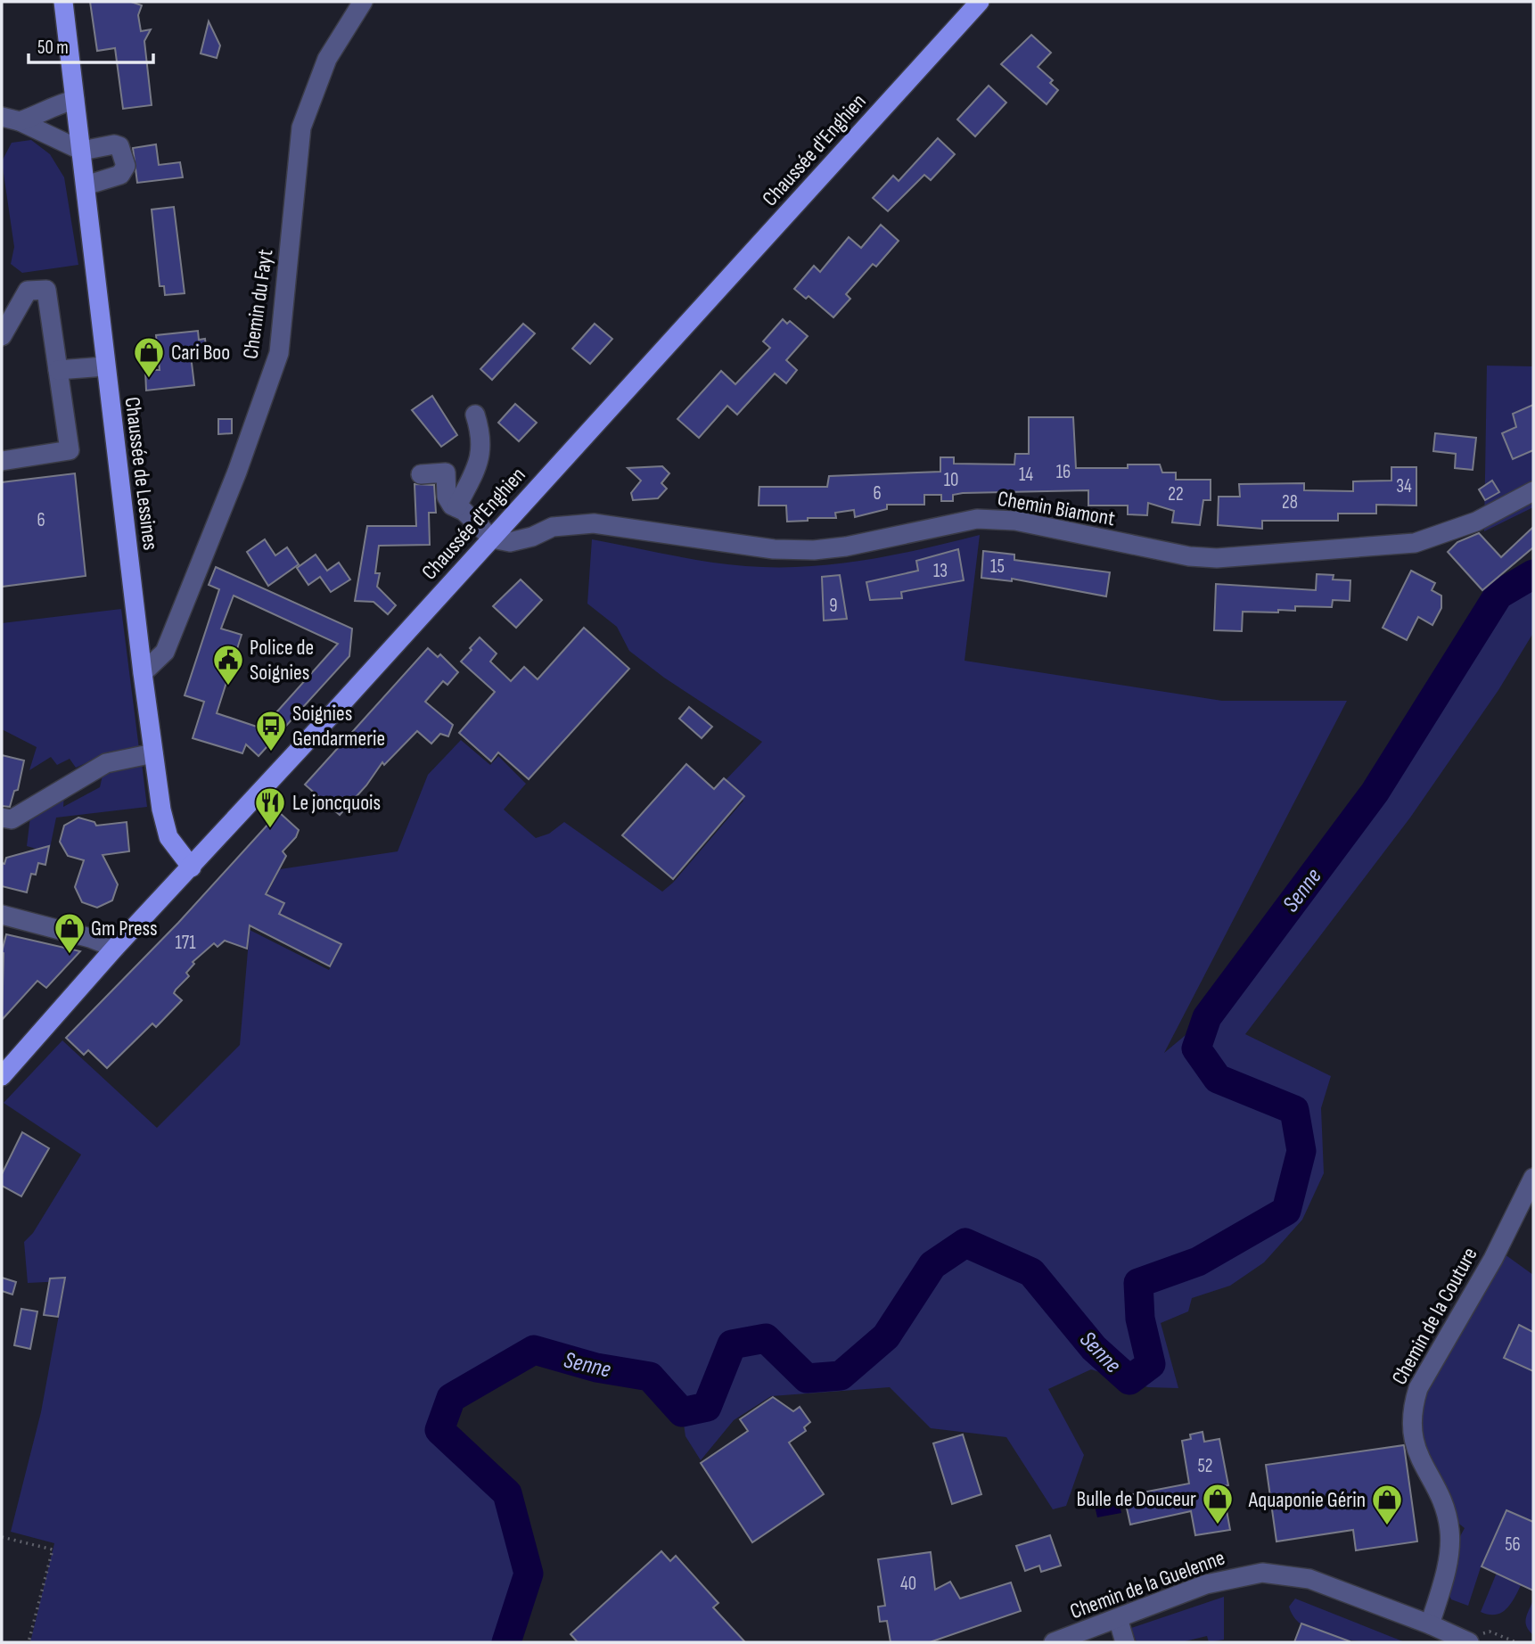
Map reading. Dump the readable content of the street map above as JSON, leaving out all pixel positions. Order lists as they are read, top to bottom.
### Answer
{
  "streets": {
    "main road": ["Chaussée d'Enghien", "Chaussée de Lessines"],
    "street": [
      "Chemin du Fayt",
      "Chemin Biamont",
      "Chemin de la Couture",
      "Chemin de la Guelenne"
    ]
  },
  "crossings": [
    ["Chaussée d'Enghien", "Chaussée de Lessines"],
    ["Chaussée d'Enghien", "Chemin Biamont"],
    ["Chemin du Fayt", "Chaussée de Lessines"],
    ["Chemin de la Couture", "Chemin de la Guelenne"]
  ],
  "water": ["Senne"],
  "places": {
    "shop": [
      "Cari Boo",
      "Gm Press",
      "Bulle de Douceur",
      "Aquaponie Gérin"
    ],
    "public building": ["Police de Soignies"],
    "bus stop": ["Soignies Gendarmerie"],
    "restaurant": ["Le joncquois"]
  },
  "house_numbers": [
    "16",
    "14",
    "10",
    "34",
    "6",
    "22",
    "28",
    "6",
    "15",
    "13",
    "9",
    "171",
    "52",
    "56",
    "40"
  ],
  "scale_bar": "50 m"
}
